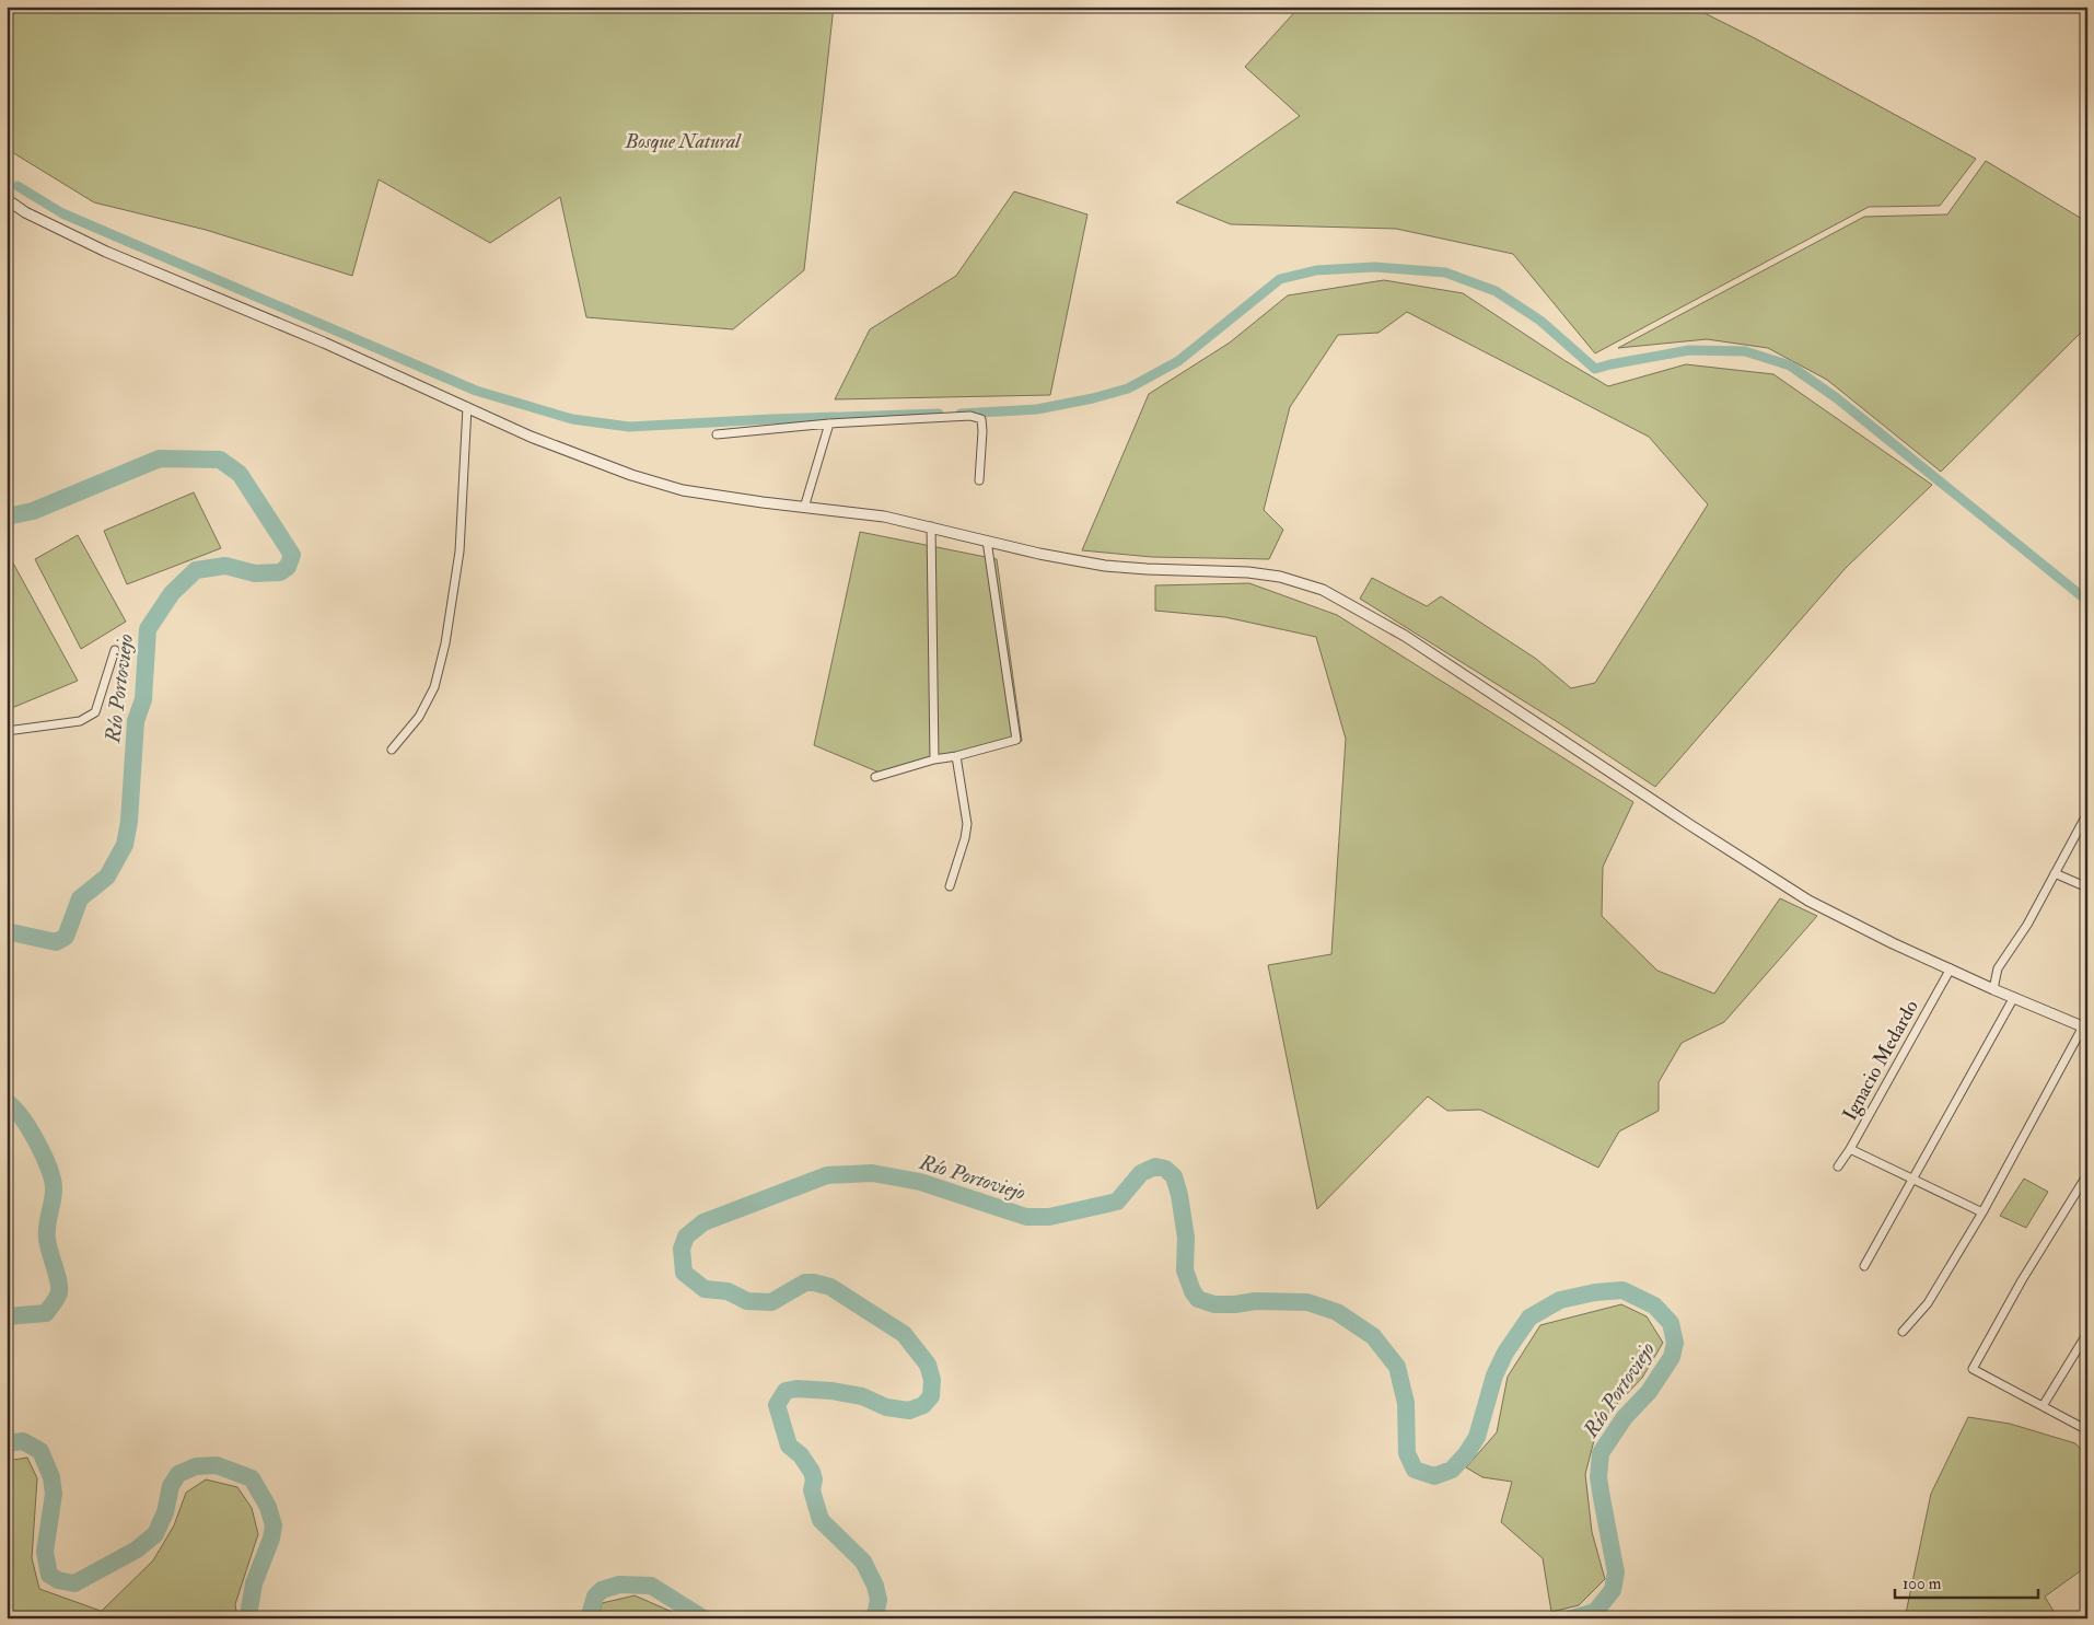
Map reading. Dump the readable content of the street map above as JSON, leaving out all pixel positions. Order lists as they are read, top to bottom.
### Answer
{
  "streets": {
    "street": ["Ignacio Medardo"]
  },
  "water": ["Río Portoviejo"],
  "parks": ["Bosque Natural"],
  "scale_bar": "100 m"
}
